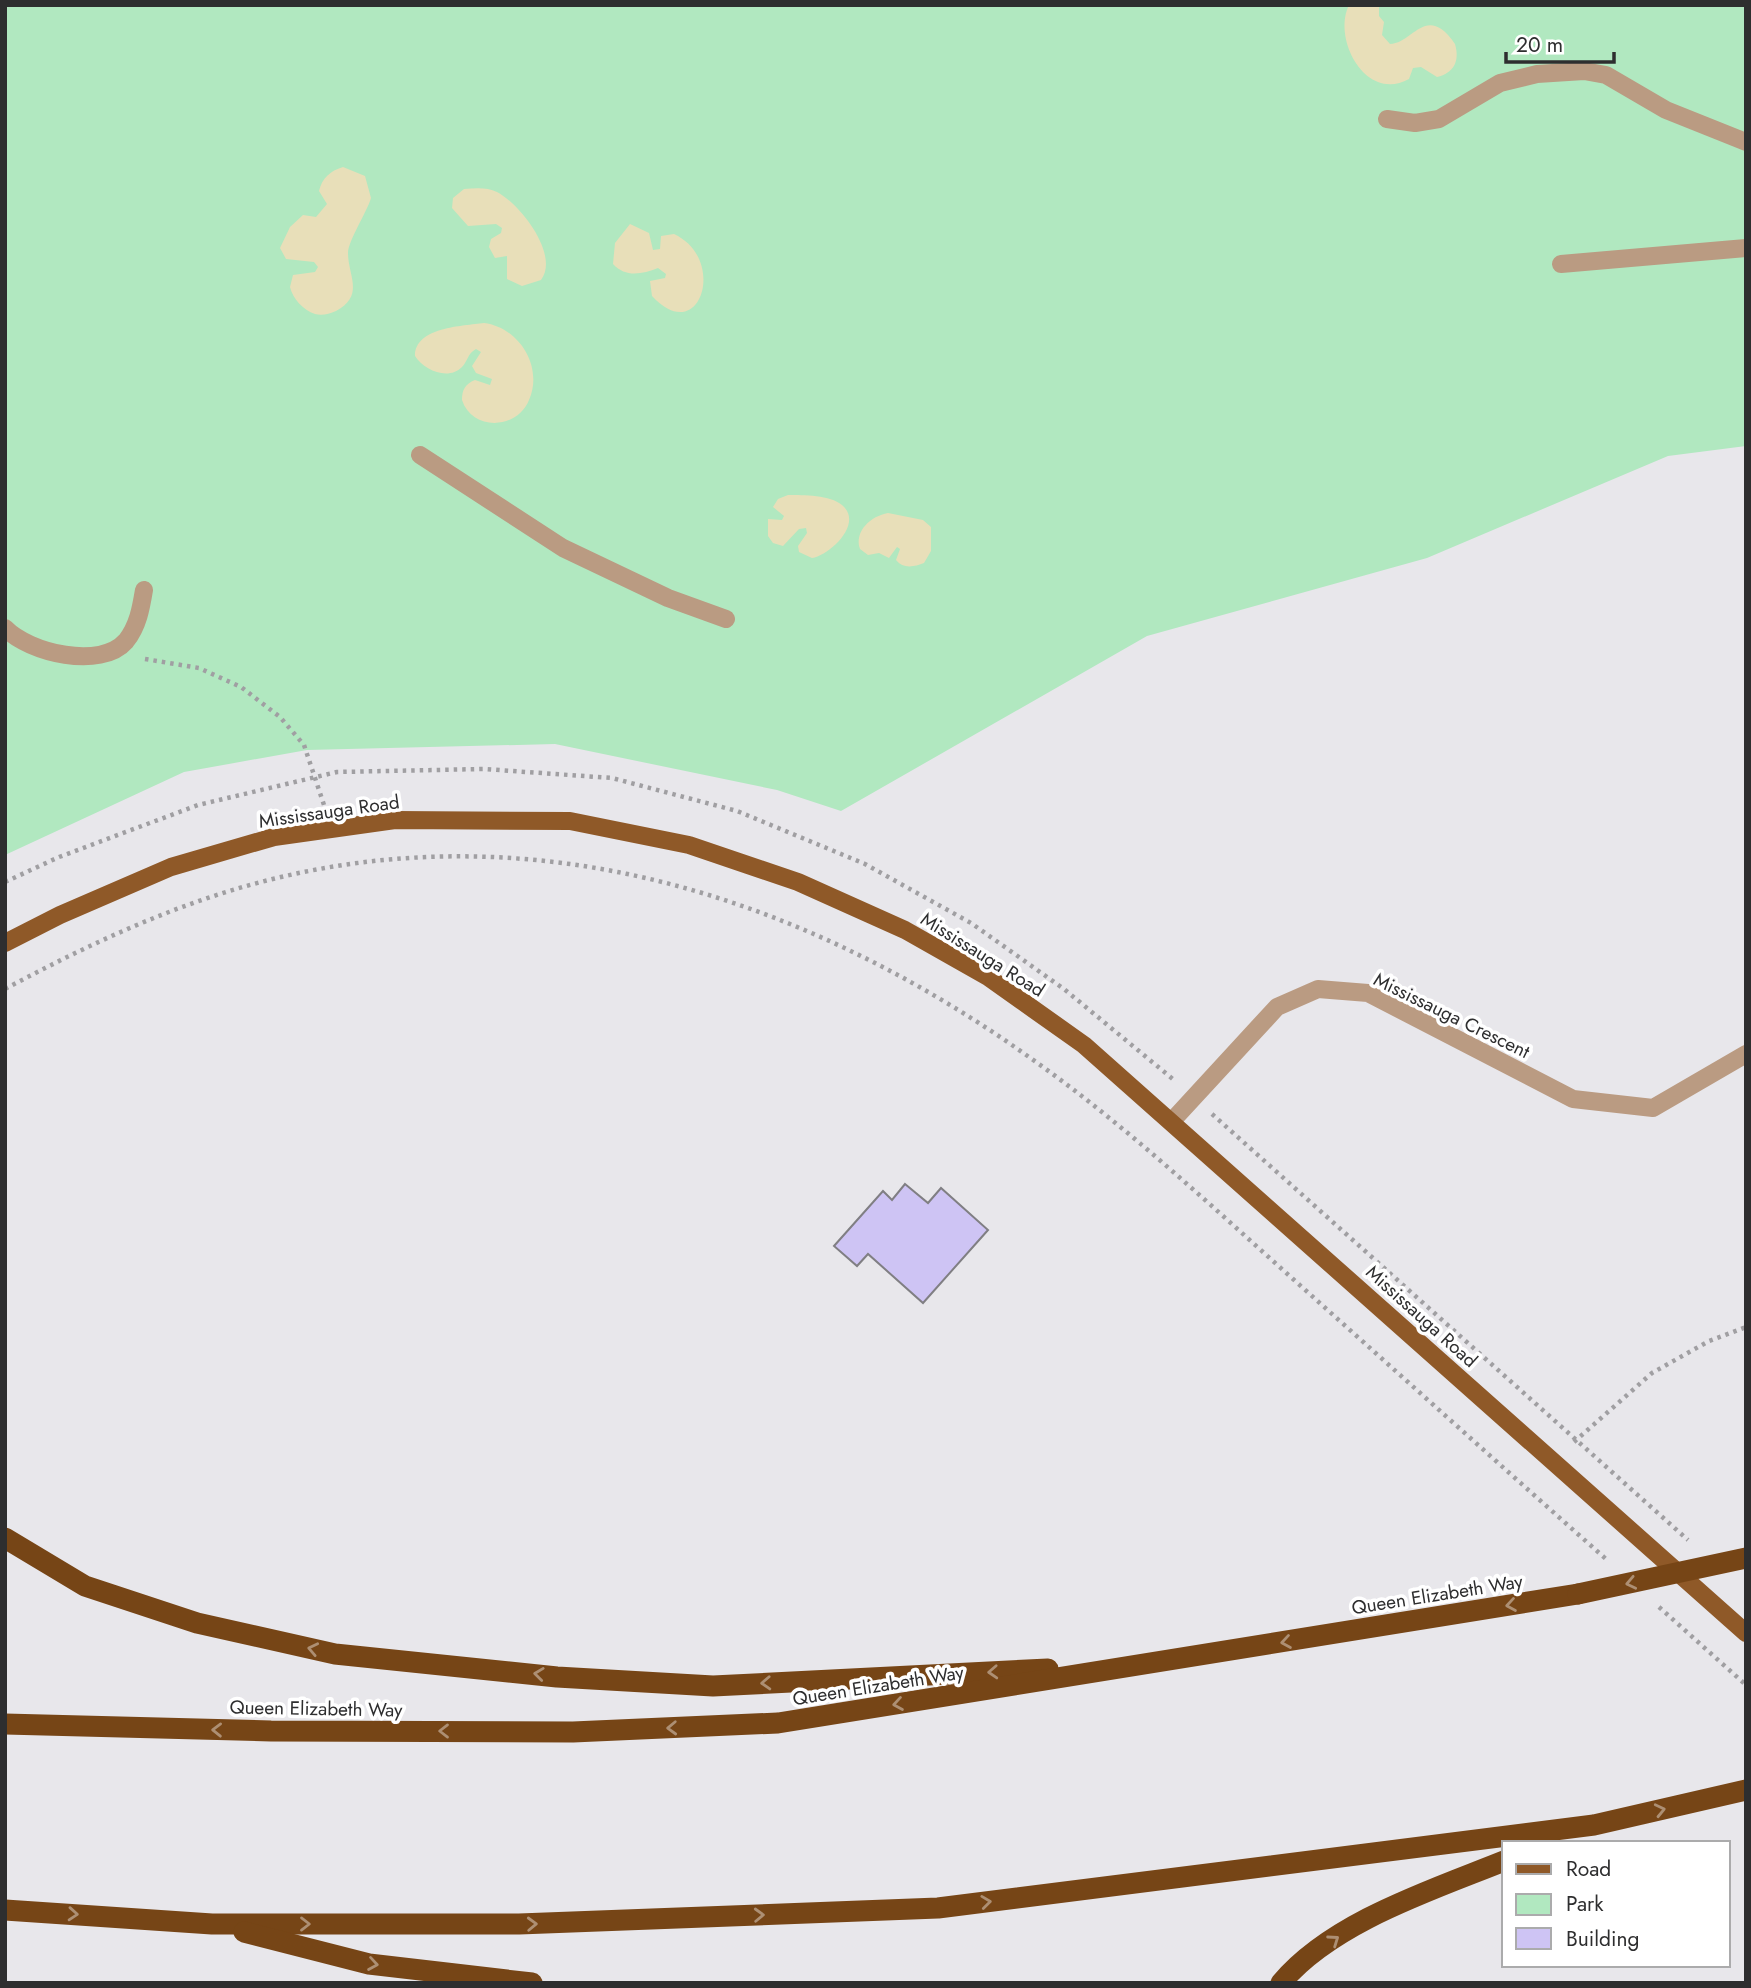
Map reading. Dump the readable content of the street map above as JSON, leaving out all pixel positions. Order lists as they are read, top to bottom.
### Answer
{
  "streets": {
    "highway": ["Queen Elizabeth Way"],
    "main road": ["Mississauga Road"],
    "street": ["Mississauga Crescent"]
  },
  "crossings": [
    ["Mississauga Road", "Mississauga Crescent"]
  ],
  "legend": ["Road", "Park", "Building"],
  "scale_bar": "20 m"
}
